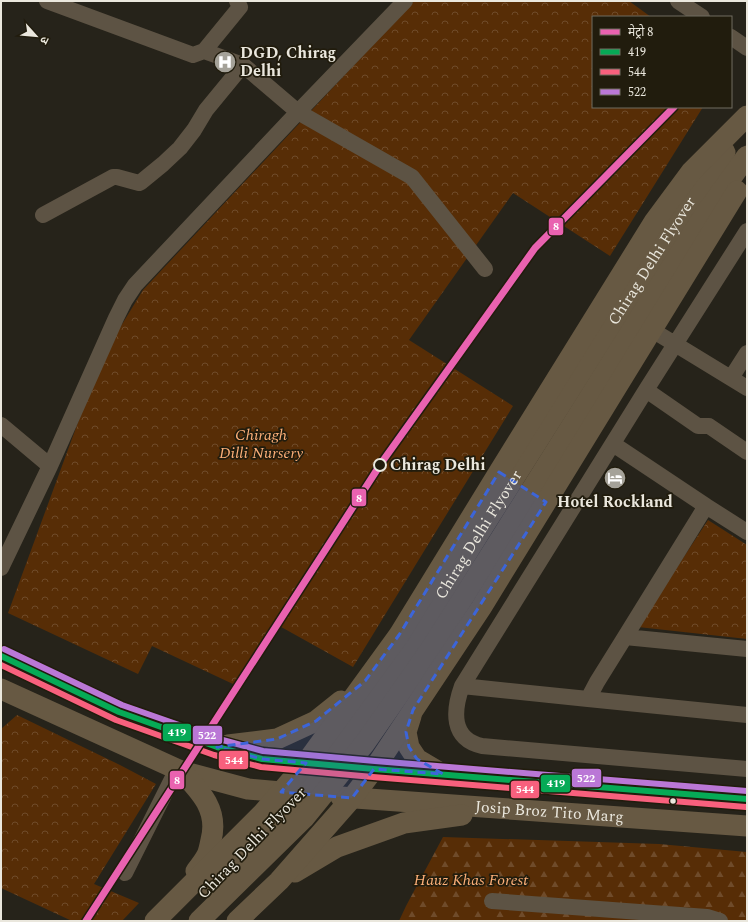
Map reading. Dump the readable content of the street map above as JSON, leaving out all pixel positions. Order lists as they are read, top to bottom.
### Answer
{
  "streets": {
    "main road": ["Chirag Delhi Flyover", "Josip Broz Tito Marg"]
  },
  "parks": ["Chiragh Dilli Nursery", "Hauz Khas Forest"],
  "places": {
    "hospital": ["DGD, Chirag Delhi"],
    "other": ["Chirag Delhi"],
    "hotel": ["Hotel Rockland"]
  },
  "lines": [
    "metro line 8",
    "transit line 522",
    "transit line 419",
    "transit line 544"
  ],
  "legend": [
    "मेट्रो 8",
    "419",
    "544",
    "522"
  ],
  "north": "bottom right"
}
